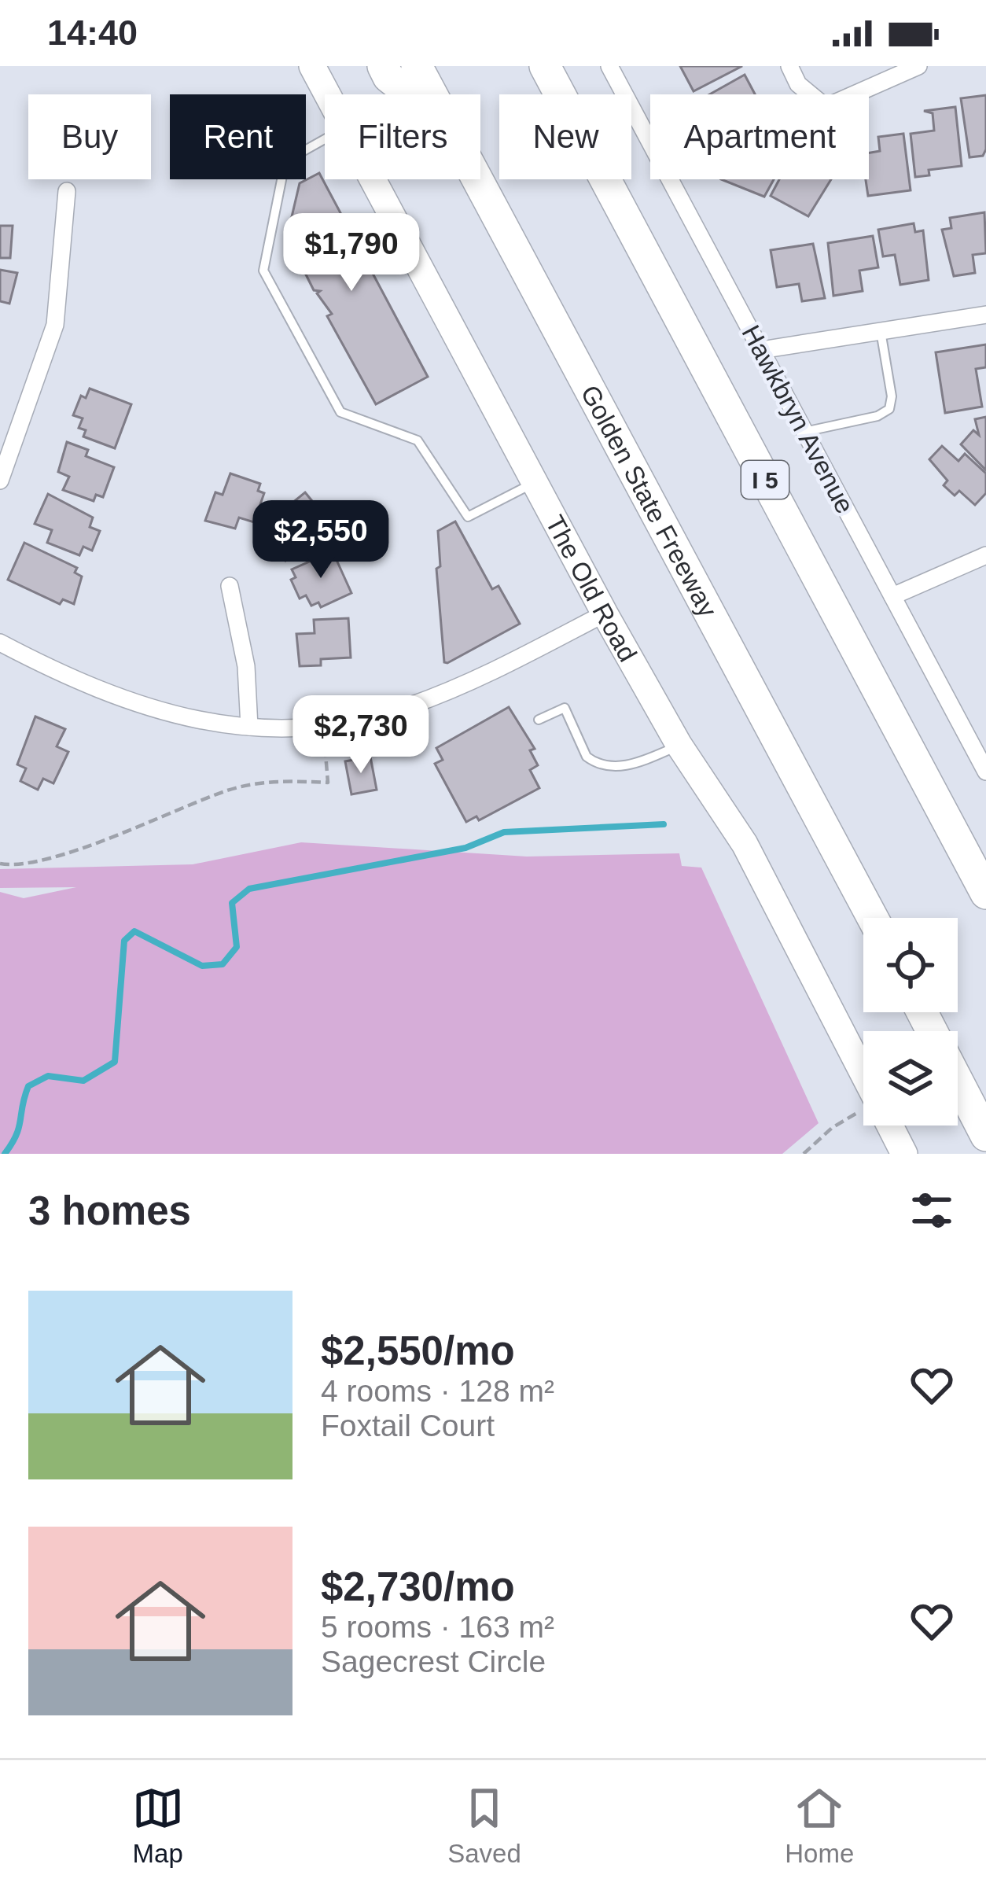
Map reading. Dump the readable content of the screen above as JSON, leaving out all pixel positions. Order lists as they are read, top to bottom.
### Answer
{
  "streets": {
    "highway": ["I 5", "Golden State Freeway"],
    "main road": ["The Old Road"],
    "street": ["Hawkbryn Avenue"]
  },
  "page": {
    "status": "14:40",
    "chip": [
      "Buy",
      "Rent",
      "Filters",
      "New",
      "Apartment"
    ],
    "price": ["$1,790", "$2,550", "$2,730"],
    "heading": "3 homes",
    "list": [
      {
        "name": "$2,550/mo",
        "note": "4 rooms · 128 m² · Foxtail Court"
      },
      {
        "name": "$2,730/mo",
        "note": "5 rooms · 163 m² · Sagecrest Circle"
      }
    ],
    "tabs": ["Map", "Saved", "Home"]
  }
}
